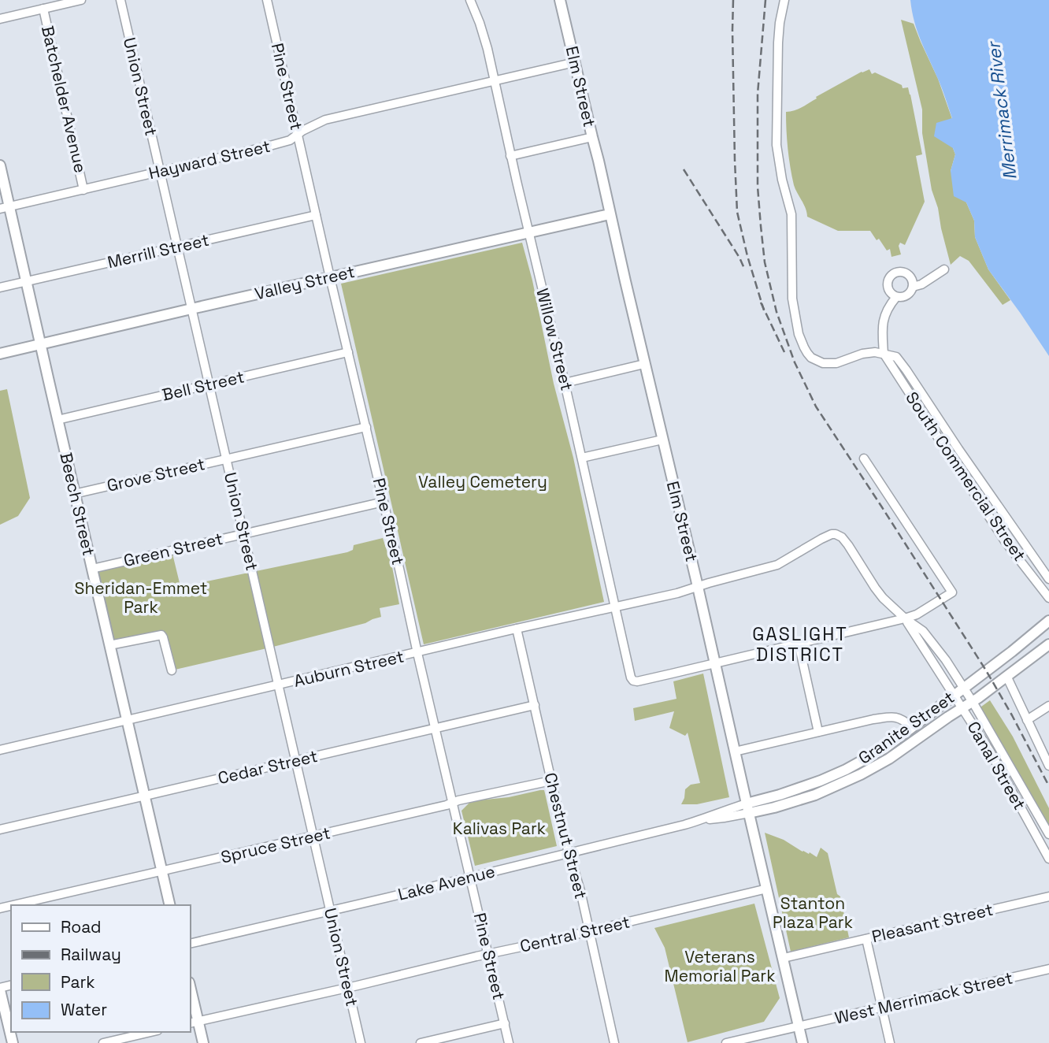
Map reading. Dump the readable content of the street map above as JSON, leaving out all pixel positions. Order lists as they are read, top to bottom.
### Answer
{
  "streets": {
    "main road": [
      "Elm Street",
      "Valley Street",
      "Beech Street",
      "Granite Street"
    ],
    "street": [
      "Union Street",
      "Pine Street",
      "Batchelder Avenue",
      "Hayward Street",
      "Merrill Street",
      "Willow Street",
      "Bell Street",
      "Grove Street",
      "South Commercial Street",
      "Green Street",
      "Auburn Street",
      "Canal Street",
      "Cedar Street",
      "Chestnut Street",
      "Spruce Street",
      "Lake Avenue",
      "Pleasant Street",
      "Central Street",
      "West Merrimack Street"
    ]
  },
  "crossings": [
    ["Union Street", "Hayward Street"],
    ["Union Street", "Merrill Street"],
    ["Union Street", "Valley Street"],
    ["Union Street", "Bell Street"],
    ["Union Street", "Grove Street"],
    ["Union Street", "Green Street"],
    ["Union Street", "Auburn Street"],
    ["Union Street", "Cedar Street"],
    ["Union Street", "Spruce Street"],
    ["Union Street", "Lake Avenue"],
    ["Union Street", "Central Street"],
    ["Pine Street", "Hayward Street"],
    ["Pine Street", "Merrill Street"],
    ["Pine Street", "Valley Street"],
    ["Pine Street", "Bell Street"],
    ["Pine Street", "Grove Street"],
    ["Pine Street", "Green Street"],
    ["Pine Street", "Auburn Street"],
    ["Pine Street", "Cedar Street"],
    ["Pine Street", "Spruce Street"],
    ["Pine Street", "Lake Avenue"],
    ["Pine Street", "Central Street"],
    ["Elm Street", "Hayward Street"],
    ["Elm Street", "Valley Street"],
    ["Elm Street", "Willow Street"],
    ["Elm Street", "Auburn Street"],
    ["Elm Street", "Granite Street"],
    ["Elm Street", "Lake Avenue"],
    ["Elm Street", "Pleasant Street"],
    ["Elm Street", "Central Street"],
    ["Elm Street", "West Merrimack Street"],
    ["Batchelder Avenue", "Hayward Street"],
    ["Hayward Street", "Willow Street"],
    ["Hayward Street", "Beech Street"],
    ["Merrill Street", "Beech Street"],
    ["Valley Street", "Willow Street"],
    ["Valley Street", "Beech Street"],
    ["Willow Street", "Auburn Street"],
    ["Bell Street", "Beech Street"],
    ["Grove Street", "Beech Street"],
    ["Beech Street", "Green Street"],
    ["Beech Street", "Auburn Street"],
    ["Beech Street", "Cedar Street"],
    ["Beech Street", "Spruce Street"],
    ["Auburn Street", "Canal Street"],
    ["Auburn Street", "Chestnut Street"],
    ["Granite Street", "Canal Street"],
    ["Granite Street", "Lake Avenue"],
    ["Cedar Street", "Chestnut Street"],
    ["Chestnut Street", "Spruce Street"],
    ["Chestnut Street", "Lake Avenue"],
    ["Chestnut Street", "Central Street"]
  ],
  "districts": ["GASLIGHT DISTRICT"],
  "water": ["Merrimack River"],
  "parks": [
    "Valley Cemetery",
    "Sheridan-Emmet Park",
    "Kalivas Park",
    "Stanton Plaza Park",
    "Veterans Memorial Park"
  ],
  "legend": [
    "Road",
    "Railway",
    "Park",
    "Water"
  ]
}
